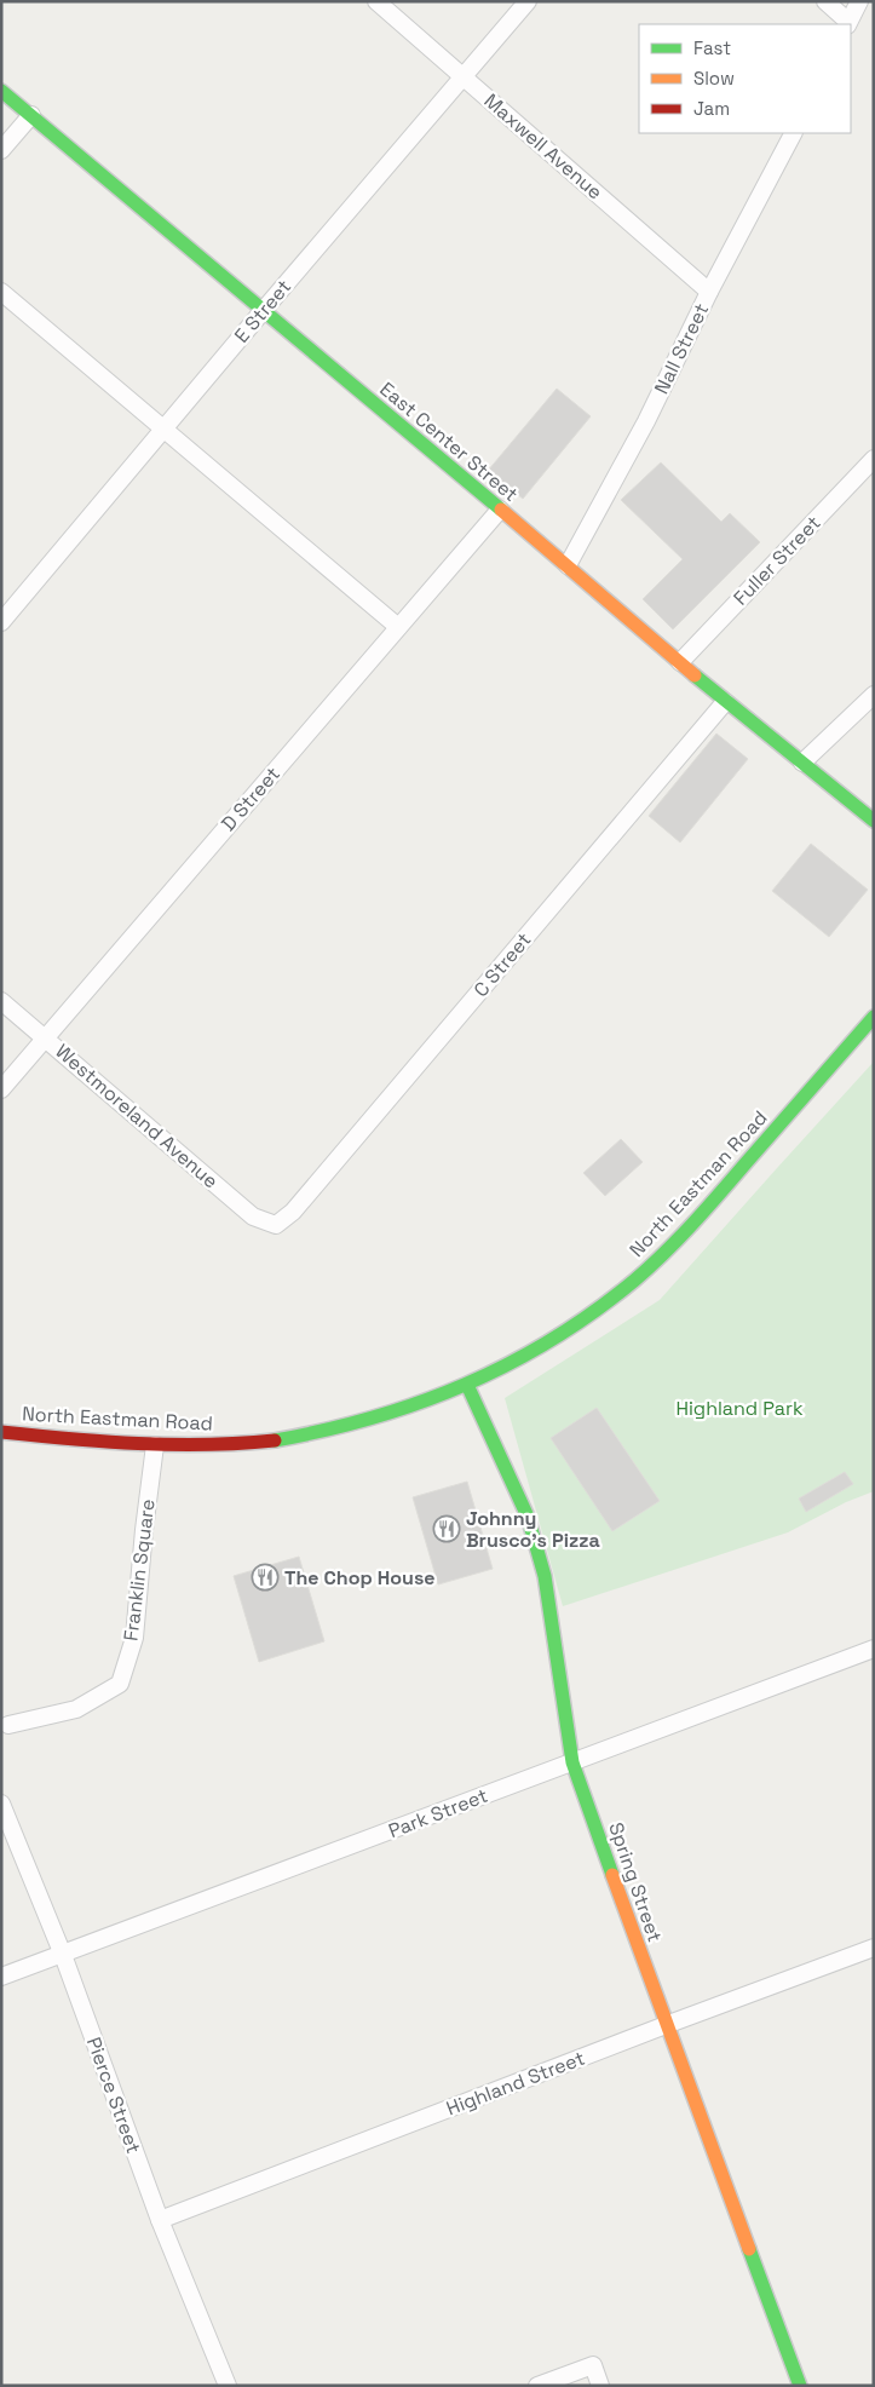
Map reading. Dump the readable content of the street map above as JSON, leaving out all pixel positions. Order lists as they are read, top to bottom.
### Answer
{
  "streets": {
    "street": [
      "Maxwell Avenue",
      "E Street",
      "Nall Street",
      "East Center Street",
      "Fuller Street",
      "D Street",
      "C Street",
      "Westmoreland Avenue",
      "North Eastman Road",
      "Franklin Square",
      "Park Street",
      "Spring Street",
      "Highland Street",
      "Pierce Street"
    ]
  },
  "crossings": [
    ["Maxwell Avenue", "E Street"],
    ["Maxwell Avenue", "Nall Street"],
    ["E Street", "East Center Street"],
    ["Nall Street", "East Center Street"],
    ["East Center Street", "Fuller Street"],
    ["East Center Street", "D Street"],
    ["East Center Street", "C Street"],
    ["D Street", "Westmoreland Avenue"],
    ["C Street", "Westmoreland Avenue"],
    ["North Eastman Road", "Franklin Square"],
    ["North Eastman Road", "Spring Street"],
    ["Park Street", "Spring Street"],
    ["Park Street", "Pierce Street"],
    ["Spring Street", "Highland Street"],
    ["Highland Street", "Pierce Street"]
  ],
  "parks": ["Highland Park"],
  "places": {
    "restaurant": ["Johnny Brusco's Pizza", "The Chop House"]
  },
  "legend": ["Fast", "Slow", "Jam"]
}
